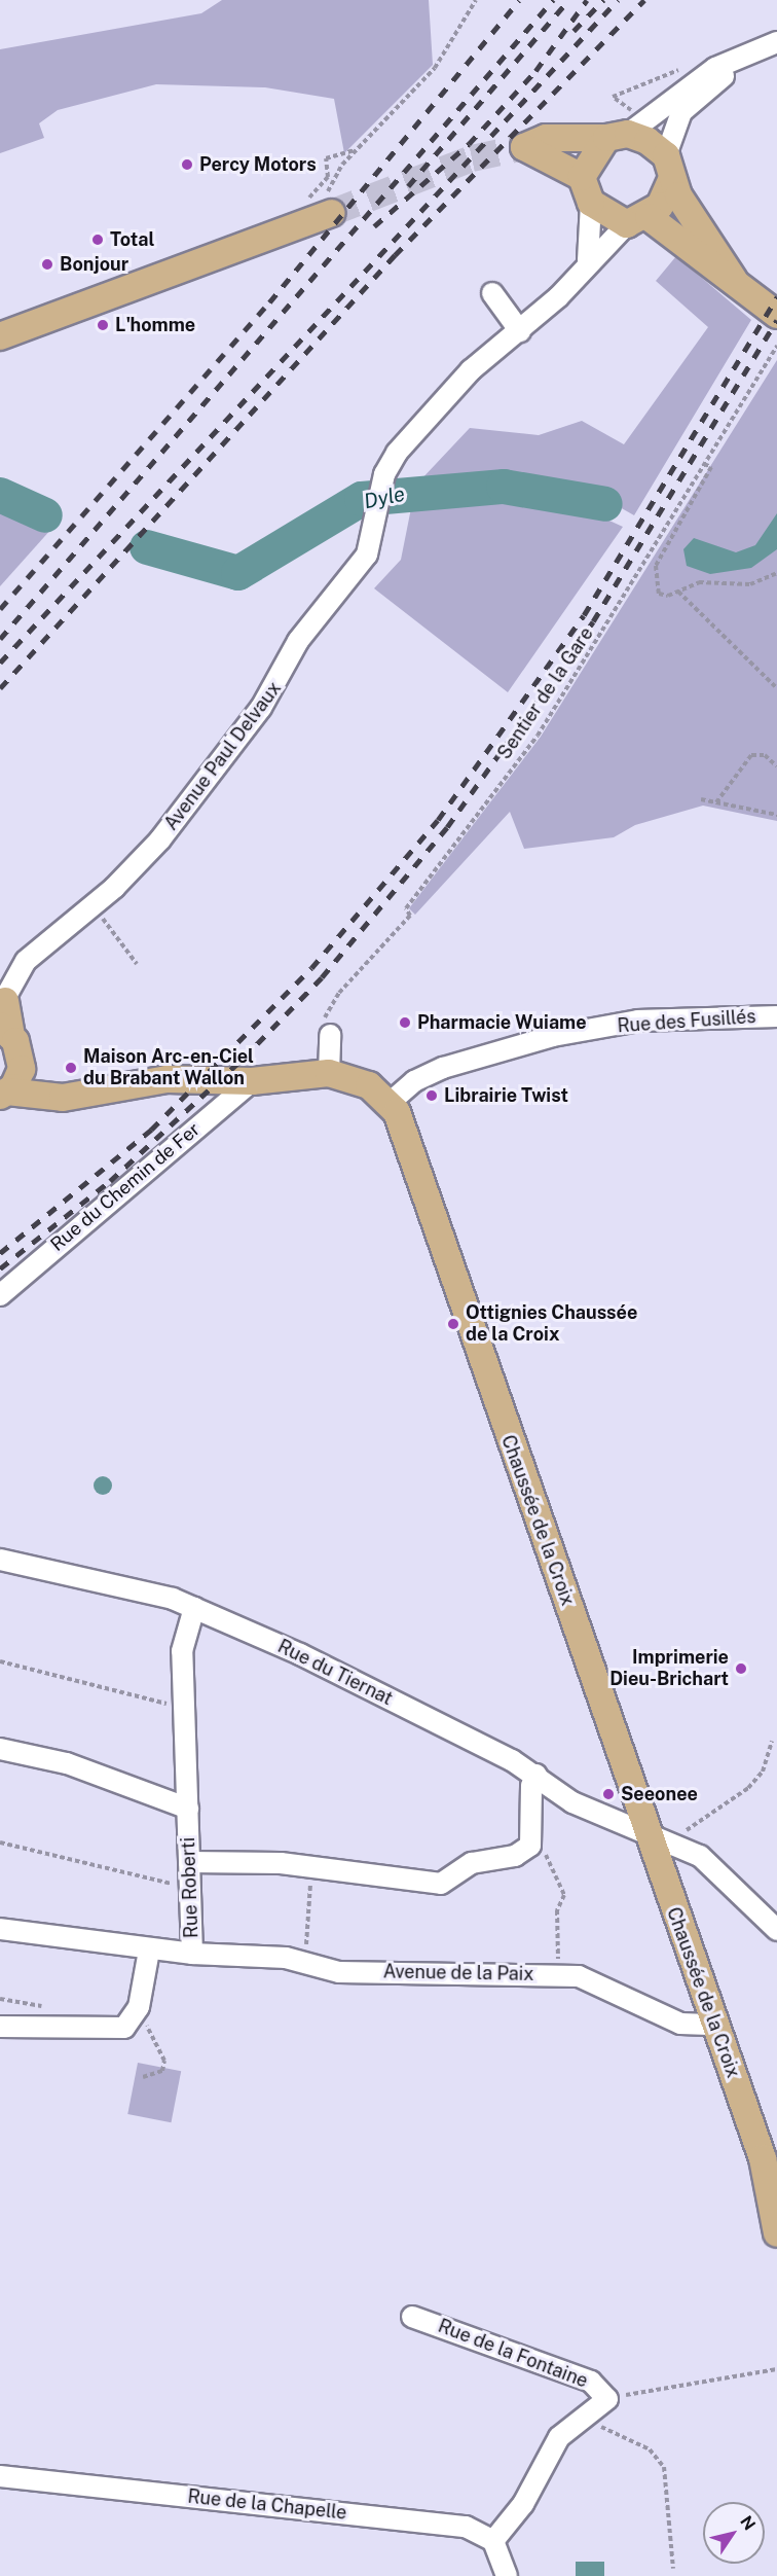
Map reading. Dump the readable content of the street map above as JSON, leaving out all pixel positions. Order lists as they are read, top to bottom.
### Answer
{
  "streets": {
    "main road": ["Chaussée de la Croix"],
    "street": [
      "Avenue Paul Delvaux",
      "Rue des Fusillés",
      "Rue du Chemin de Fer",
      "Rue du Tiernat",
      "Rue Roberti",
      "Avenue de la Paix",
      "Rue de la Fontaine",
      "Rue de la Chapelle"
    ],
    "path": ["Sentier de la Gare"]
  },
  "crossings": [
    ["Rue des Fusillés", "Chaussée de la Croix"],
    ["Chaussée de la Croix", "Rue du Tiernat"],
    ["Chaussée de la Croix", "Avenue de la Paix"],
    ["Rue du Tiernat", "Rue Roberti"],
    ["Rue Roberti", "Avenue de la Paix"],
    ["Rue de la Fontaine", "Rue de la Chapelle"]
  ],
  "water": ["Dyle"],
  "places": [
    "Percy Motors",
    "Total",
    "Bonjour",
    "L'homme",
    "Pharmacie Wuiame",
    "Maison Arc-en-Ciel du Brabant Wallon",
    "Librairie Twist",
    "Ottignies Chaussée de la Croix",
    "Imprimerie Dieu-Brichart",
    "Seeonee"
  ],
  "north": "top right"
}
